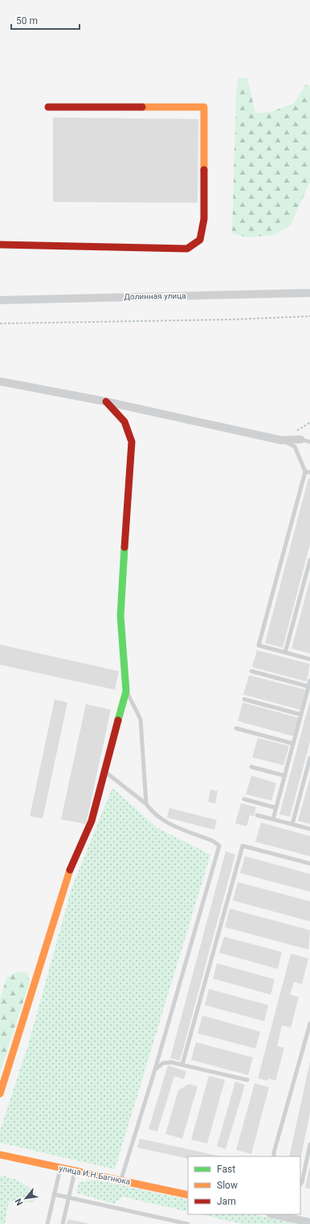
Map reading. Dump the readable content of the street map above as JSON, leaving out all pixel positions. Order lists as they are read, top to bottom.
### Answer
{
  "streets": {
    "street": ["Долинная улица", "улица И.Н.Багнюка"]
  },
  "legend": ["Fast", "Slow", "Jam"],
  "scale_bar": "50 m",
  "north": "bottom left"
}
